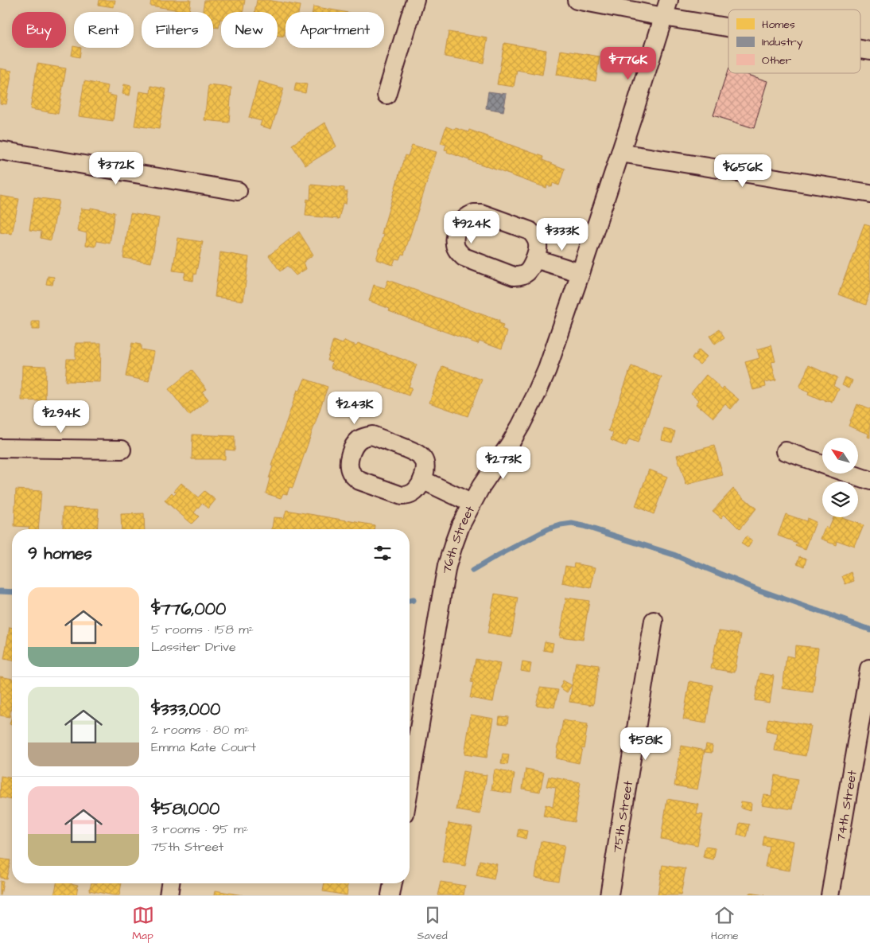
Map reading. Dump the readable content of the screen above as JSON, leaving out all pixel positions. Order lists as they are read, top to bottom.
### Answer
{
  "streets": {
    "street": ["76th Street", "74th Street", "75th Street"]
  },
  "legend": ["Homes", "Industry", "Other"],
  "north": "top left",
  "page": {
    "chip": [
      "Buy",
      "Rent",
      "Filters",
      "New",
      "Apartment"
    ],
    "price": [
      "$776K",
      "$372K",
      "$656K",
      "$924K",
      "$333K",
      "$243K",
      "$294K",
      "$273K",
      "$581K"
    ],
    "heading": "9 homes",
    "list": [
      {
        "name": "$776,000",
        "note": "5 rooms · 158 m² · Lassiter Drive"
      },
      {
        "name": "$333,000",
        "note": "2 rooms · 80 m² · Emma Kate Court"
      },
      {
        "name": "$581,000",
        "note": "3 rooms · 95 m² · 75th Street"
      }
    ],
    "tabs": ["Map", "Saved", "Home"]
  }
}
